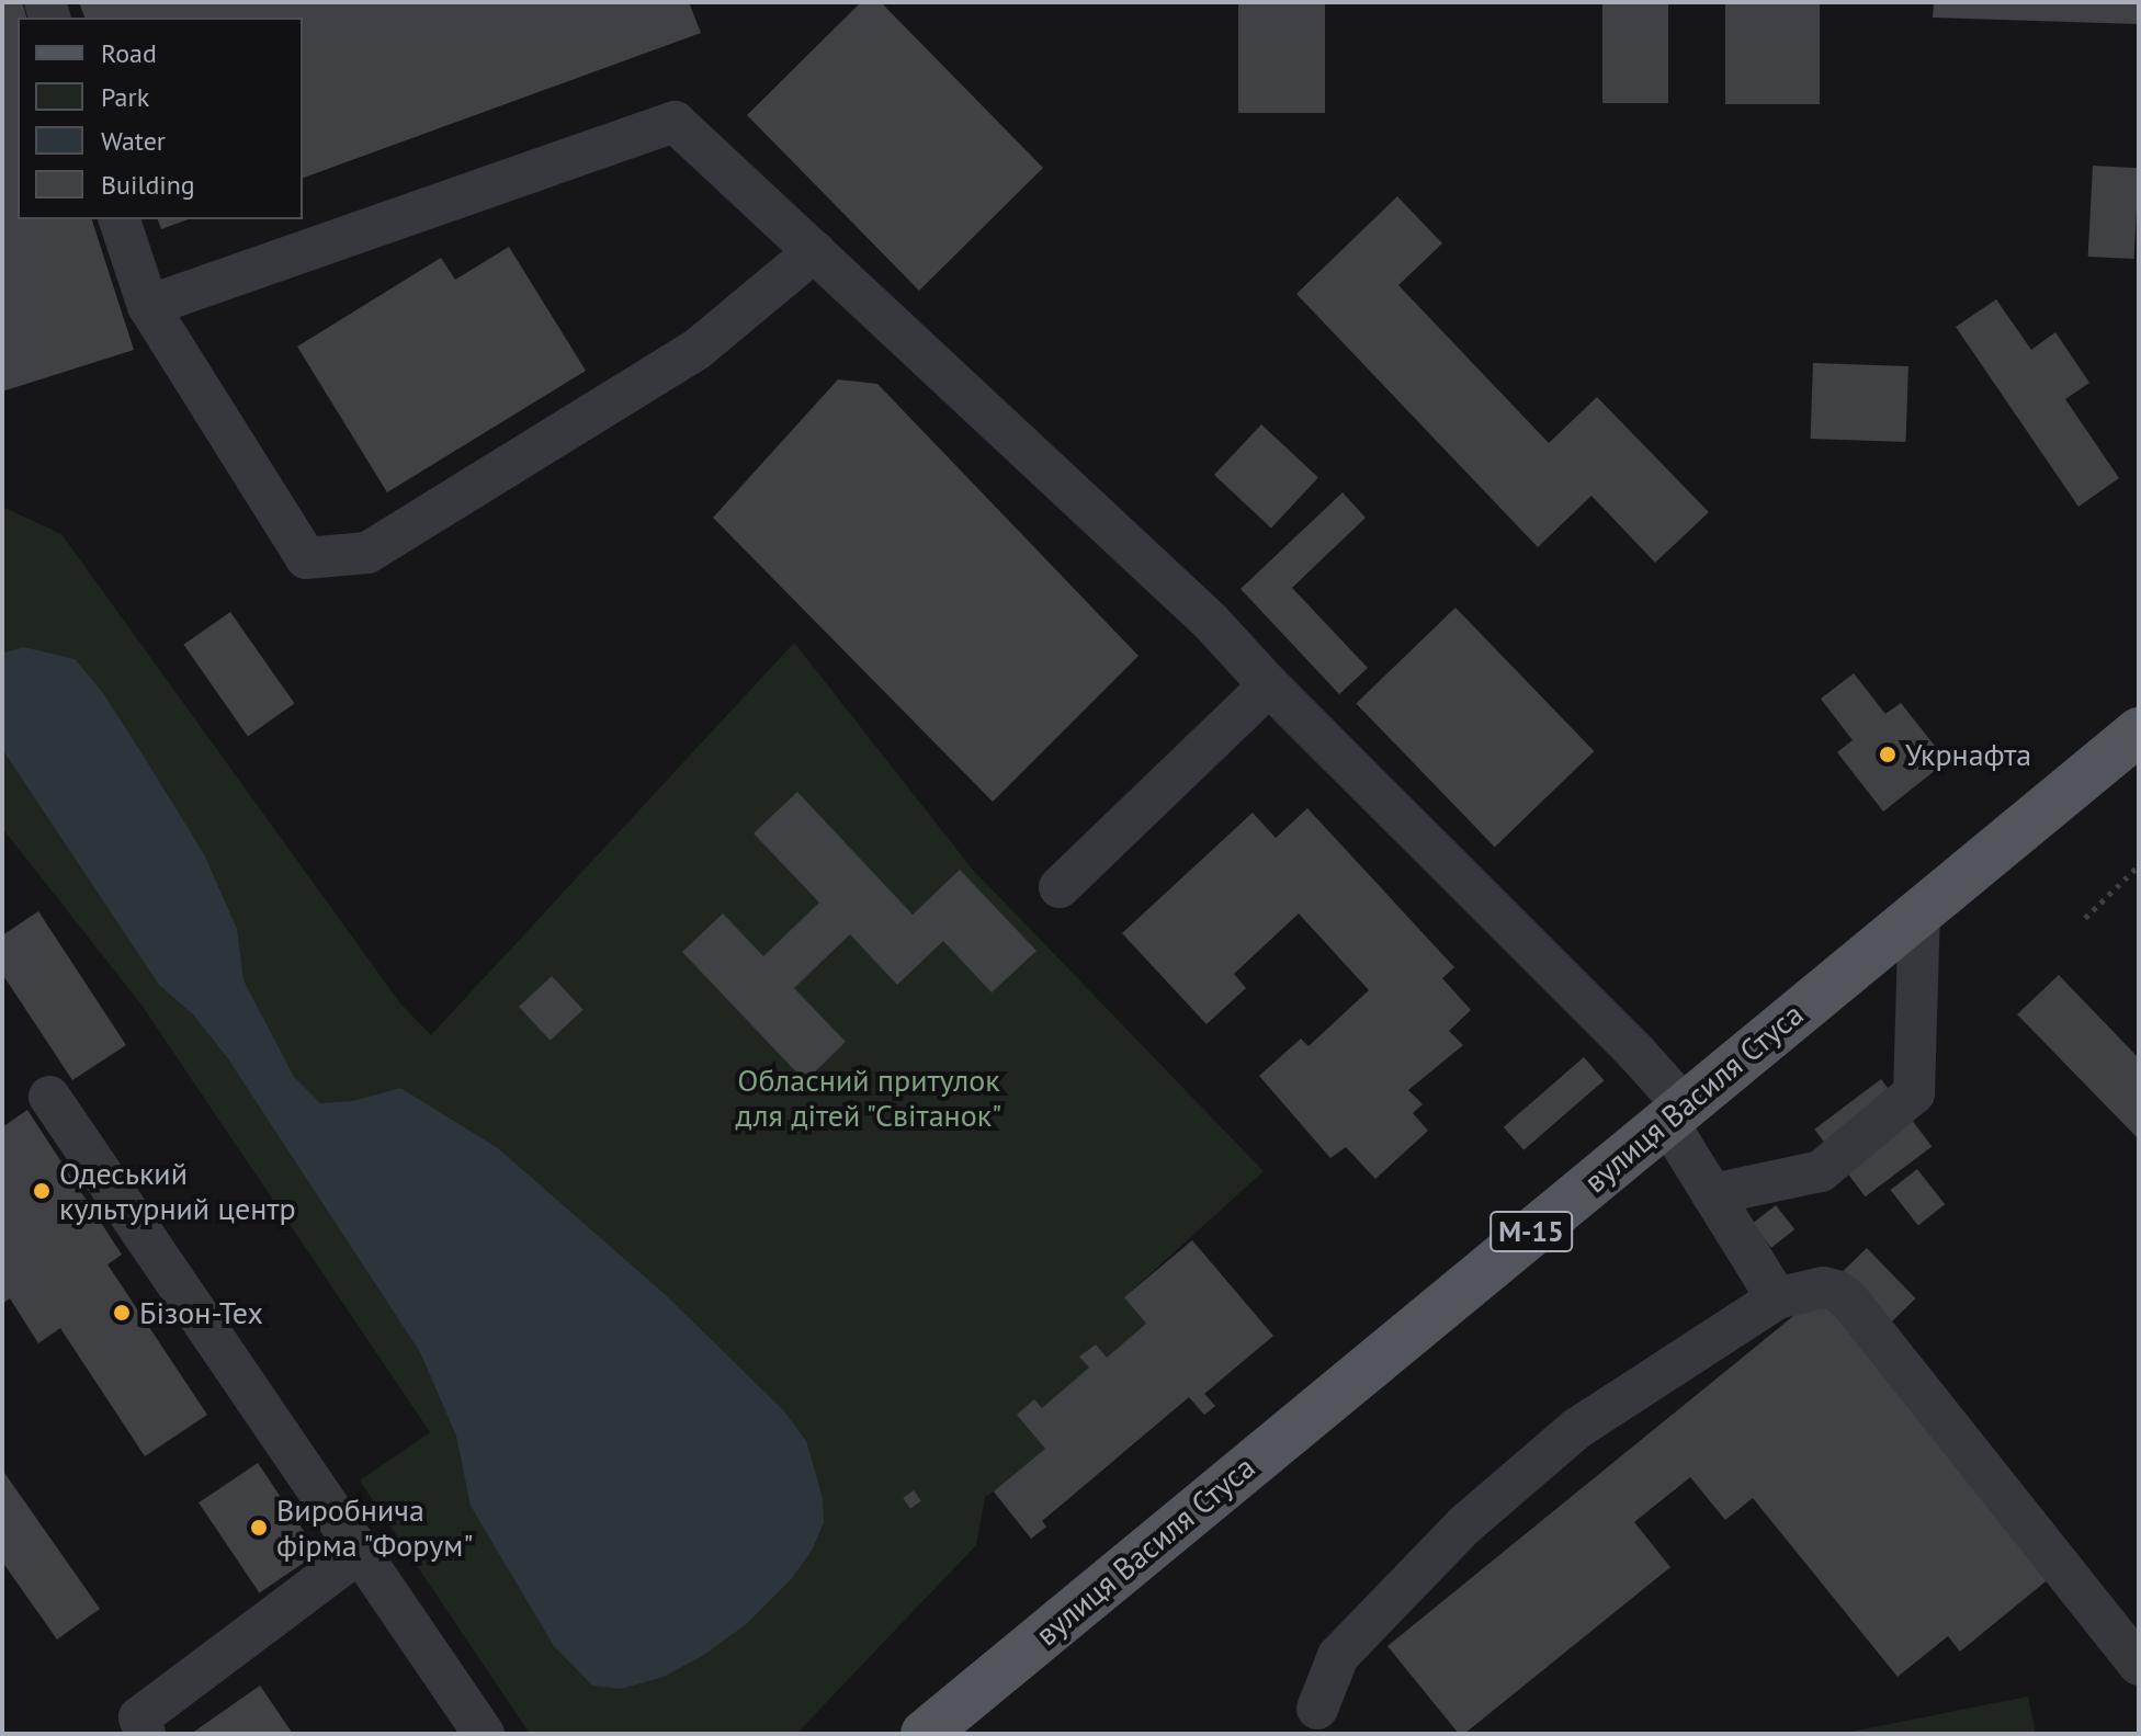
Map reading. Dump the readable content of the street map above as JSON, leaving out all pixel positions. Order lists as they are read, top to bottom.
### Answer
{
  "streets": {
    "main road": ["вулиця Василя Стуса", "М-15"]
  },
  "parks": ["Обласний притулок для дітей \"Світанок\""],
  "places": [
    "Укрнафта",
    "Одеський культурний центр",
    "Бізон-Тех",
    "Виробнича фірма \"Форум\""
  ],
  "legend": [
    "Road",
    "Park",
    "Water",
    "Building"
  ]
}
